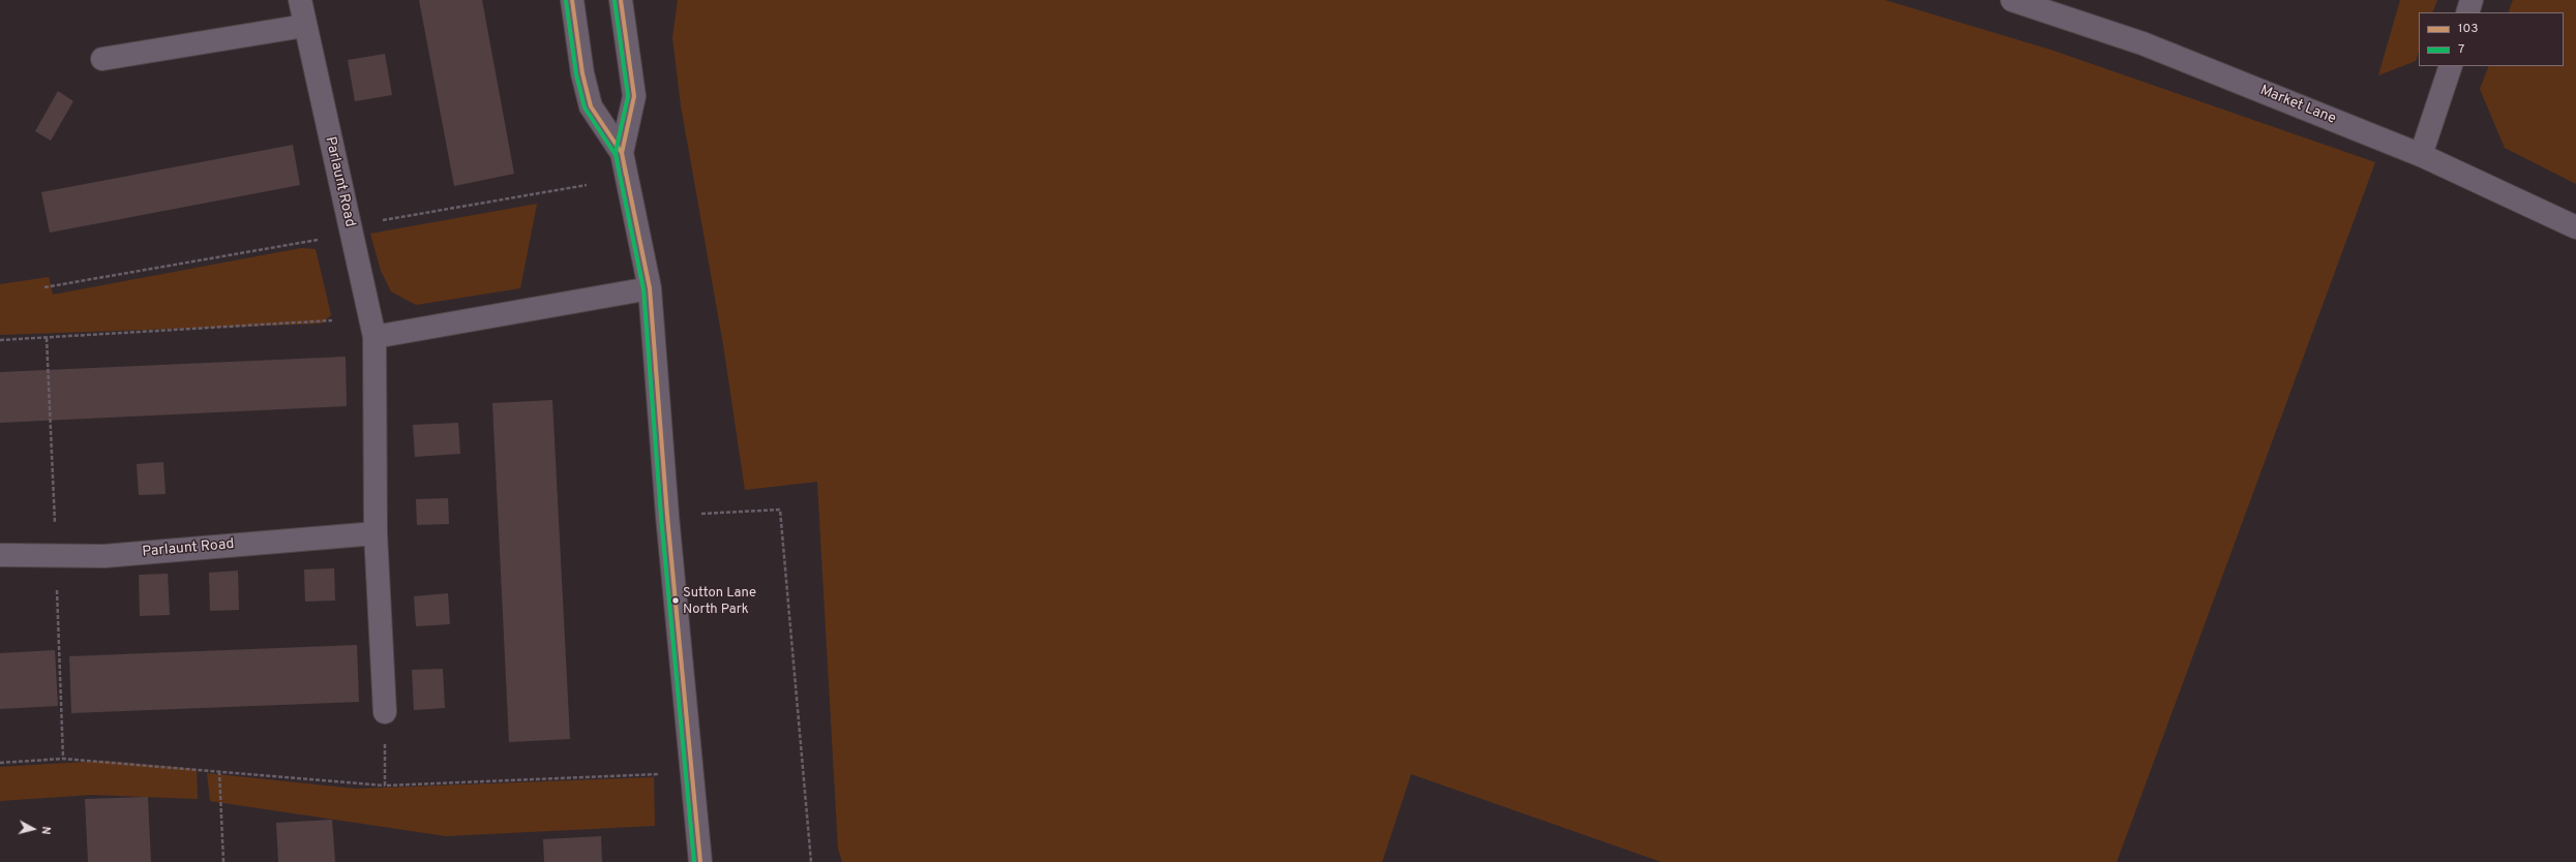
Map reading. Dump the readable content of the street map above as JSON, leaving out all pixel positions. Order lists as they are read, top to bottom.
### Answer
{
  "streets": {
    "street": ["Market Lane", "Parlaunt Road"]
  },
  "places": ["Sutton Lane North Park"],
  "lines": ["transit line 103", "transit line 7"],
  "legend": ["103", "7"],
  "north": "right"
}
